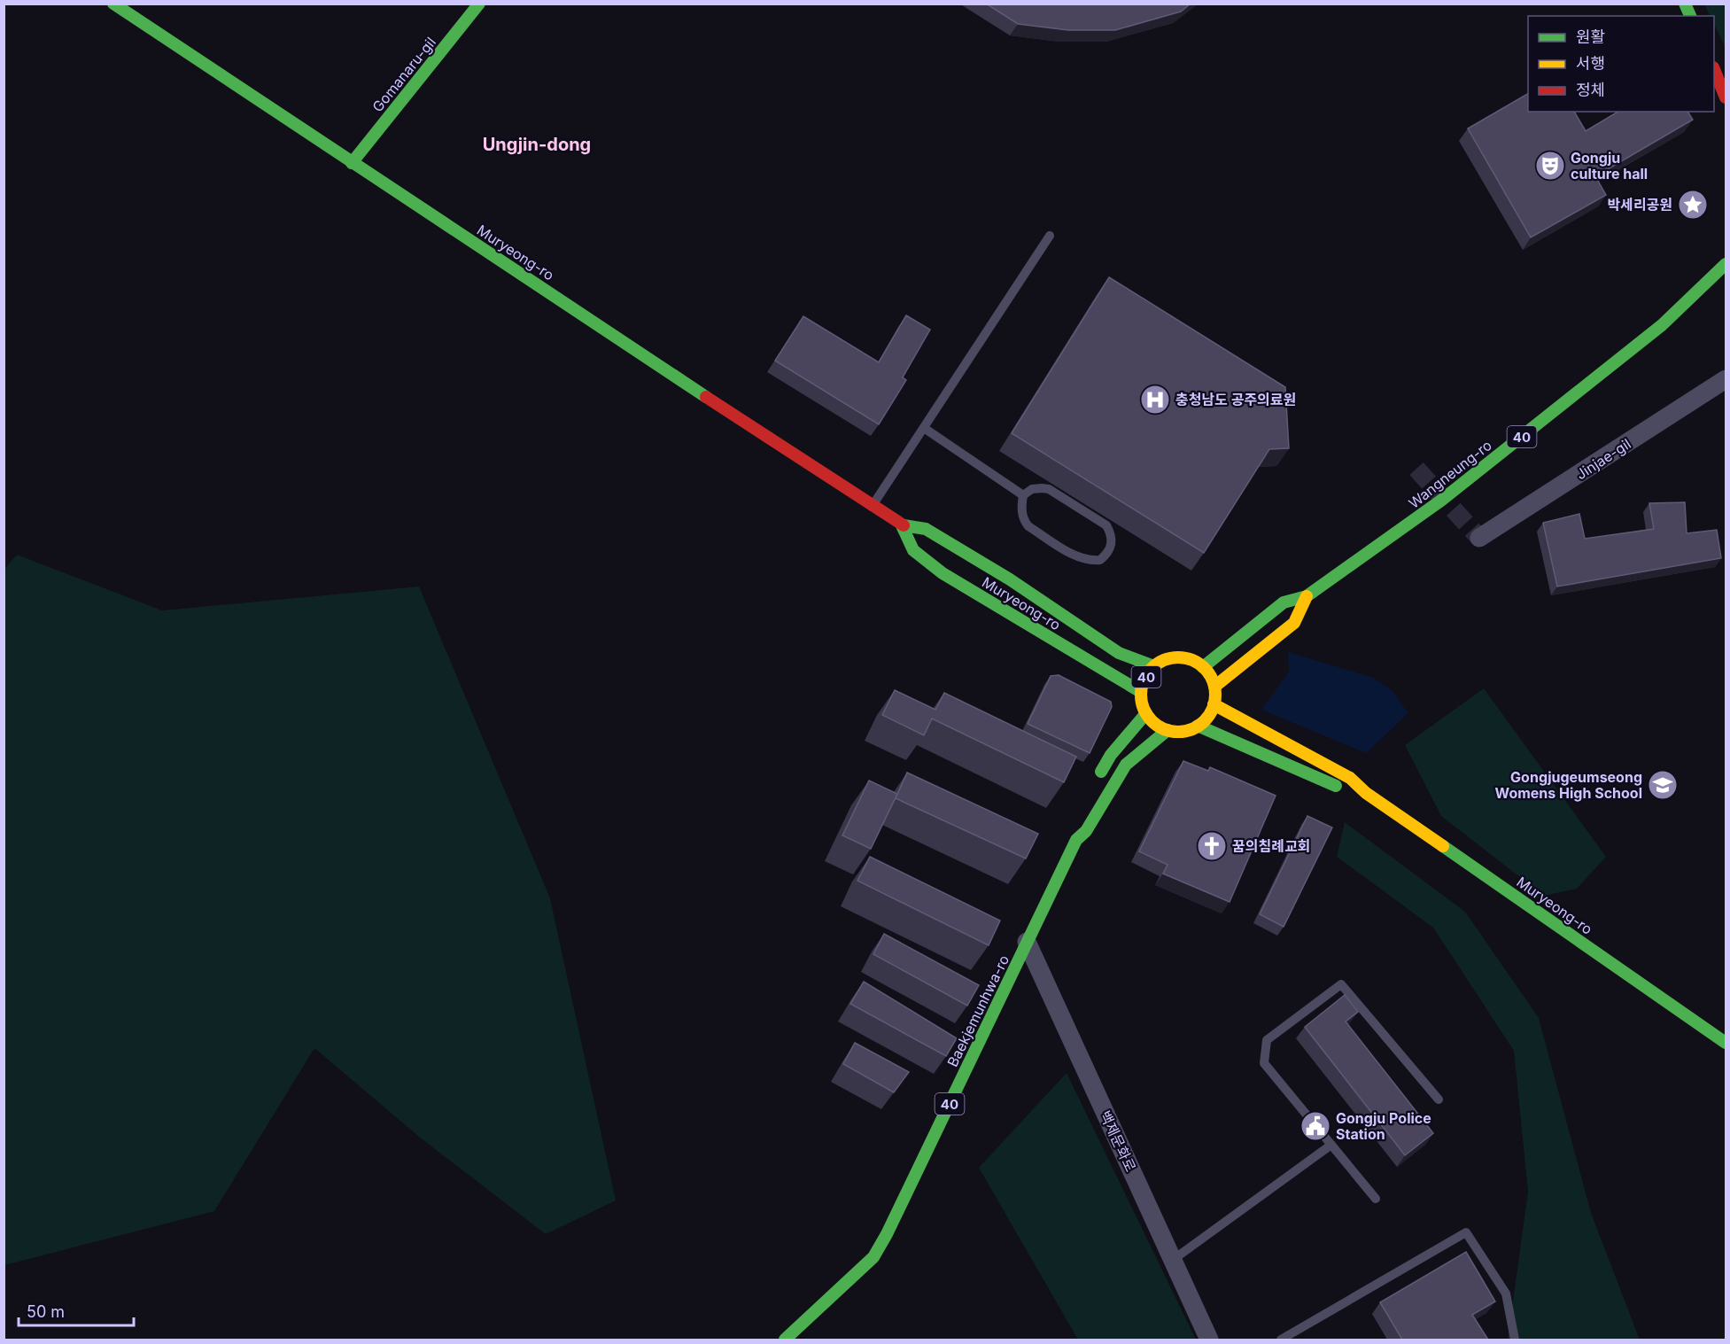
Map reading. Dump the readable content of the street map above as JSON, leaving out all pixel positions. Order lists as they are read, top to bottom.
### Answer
{
  "streets": {
    "main road": [
      "Gomanaru-gil",
      "Muryeong-ro",
      "40",
      "Wangneung-ro",
      "Baekjemunhwa-ro"
    ],
    "street": ["Jinjae-gil", "백제문화로"]
  },
  "crossings": [
    ["Gomanaru-gil", "Muryeong-ro"],
    ["Muryeong-ro", "40"],
    ["Muryeong-ro", "Wangneung-ro"],
    ["Muryeong-ro", "Baekjemunhwa-ro"],
    ["40", "Wangneung-ro"],
    ["40", "Baekjemunhwa-ro"],
    ["Wangneung-ro", "Baekjemunhwa-ro"],
    ["Baekjemunhwa-ro", "백제문화로"]
  ],
  "districts": ["Ungjin-dong"],
  "places": {
    "theatre": ["Gongju culture hall"],
    "place": ["박세리공원"],
    "hospital": ["충청남도 공주의료원"],
    "school or university": ["Gongjugeumseong Womens High School"],
    "church": ["꿈의침례교회"],
    "public building": ["Gongju Police Station"]
  },
  "legend": ["원활", "서행", "정체"],
  "scale_bar": "50 m"
}
